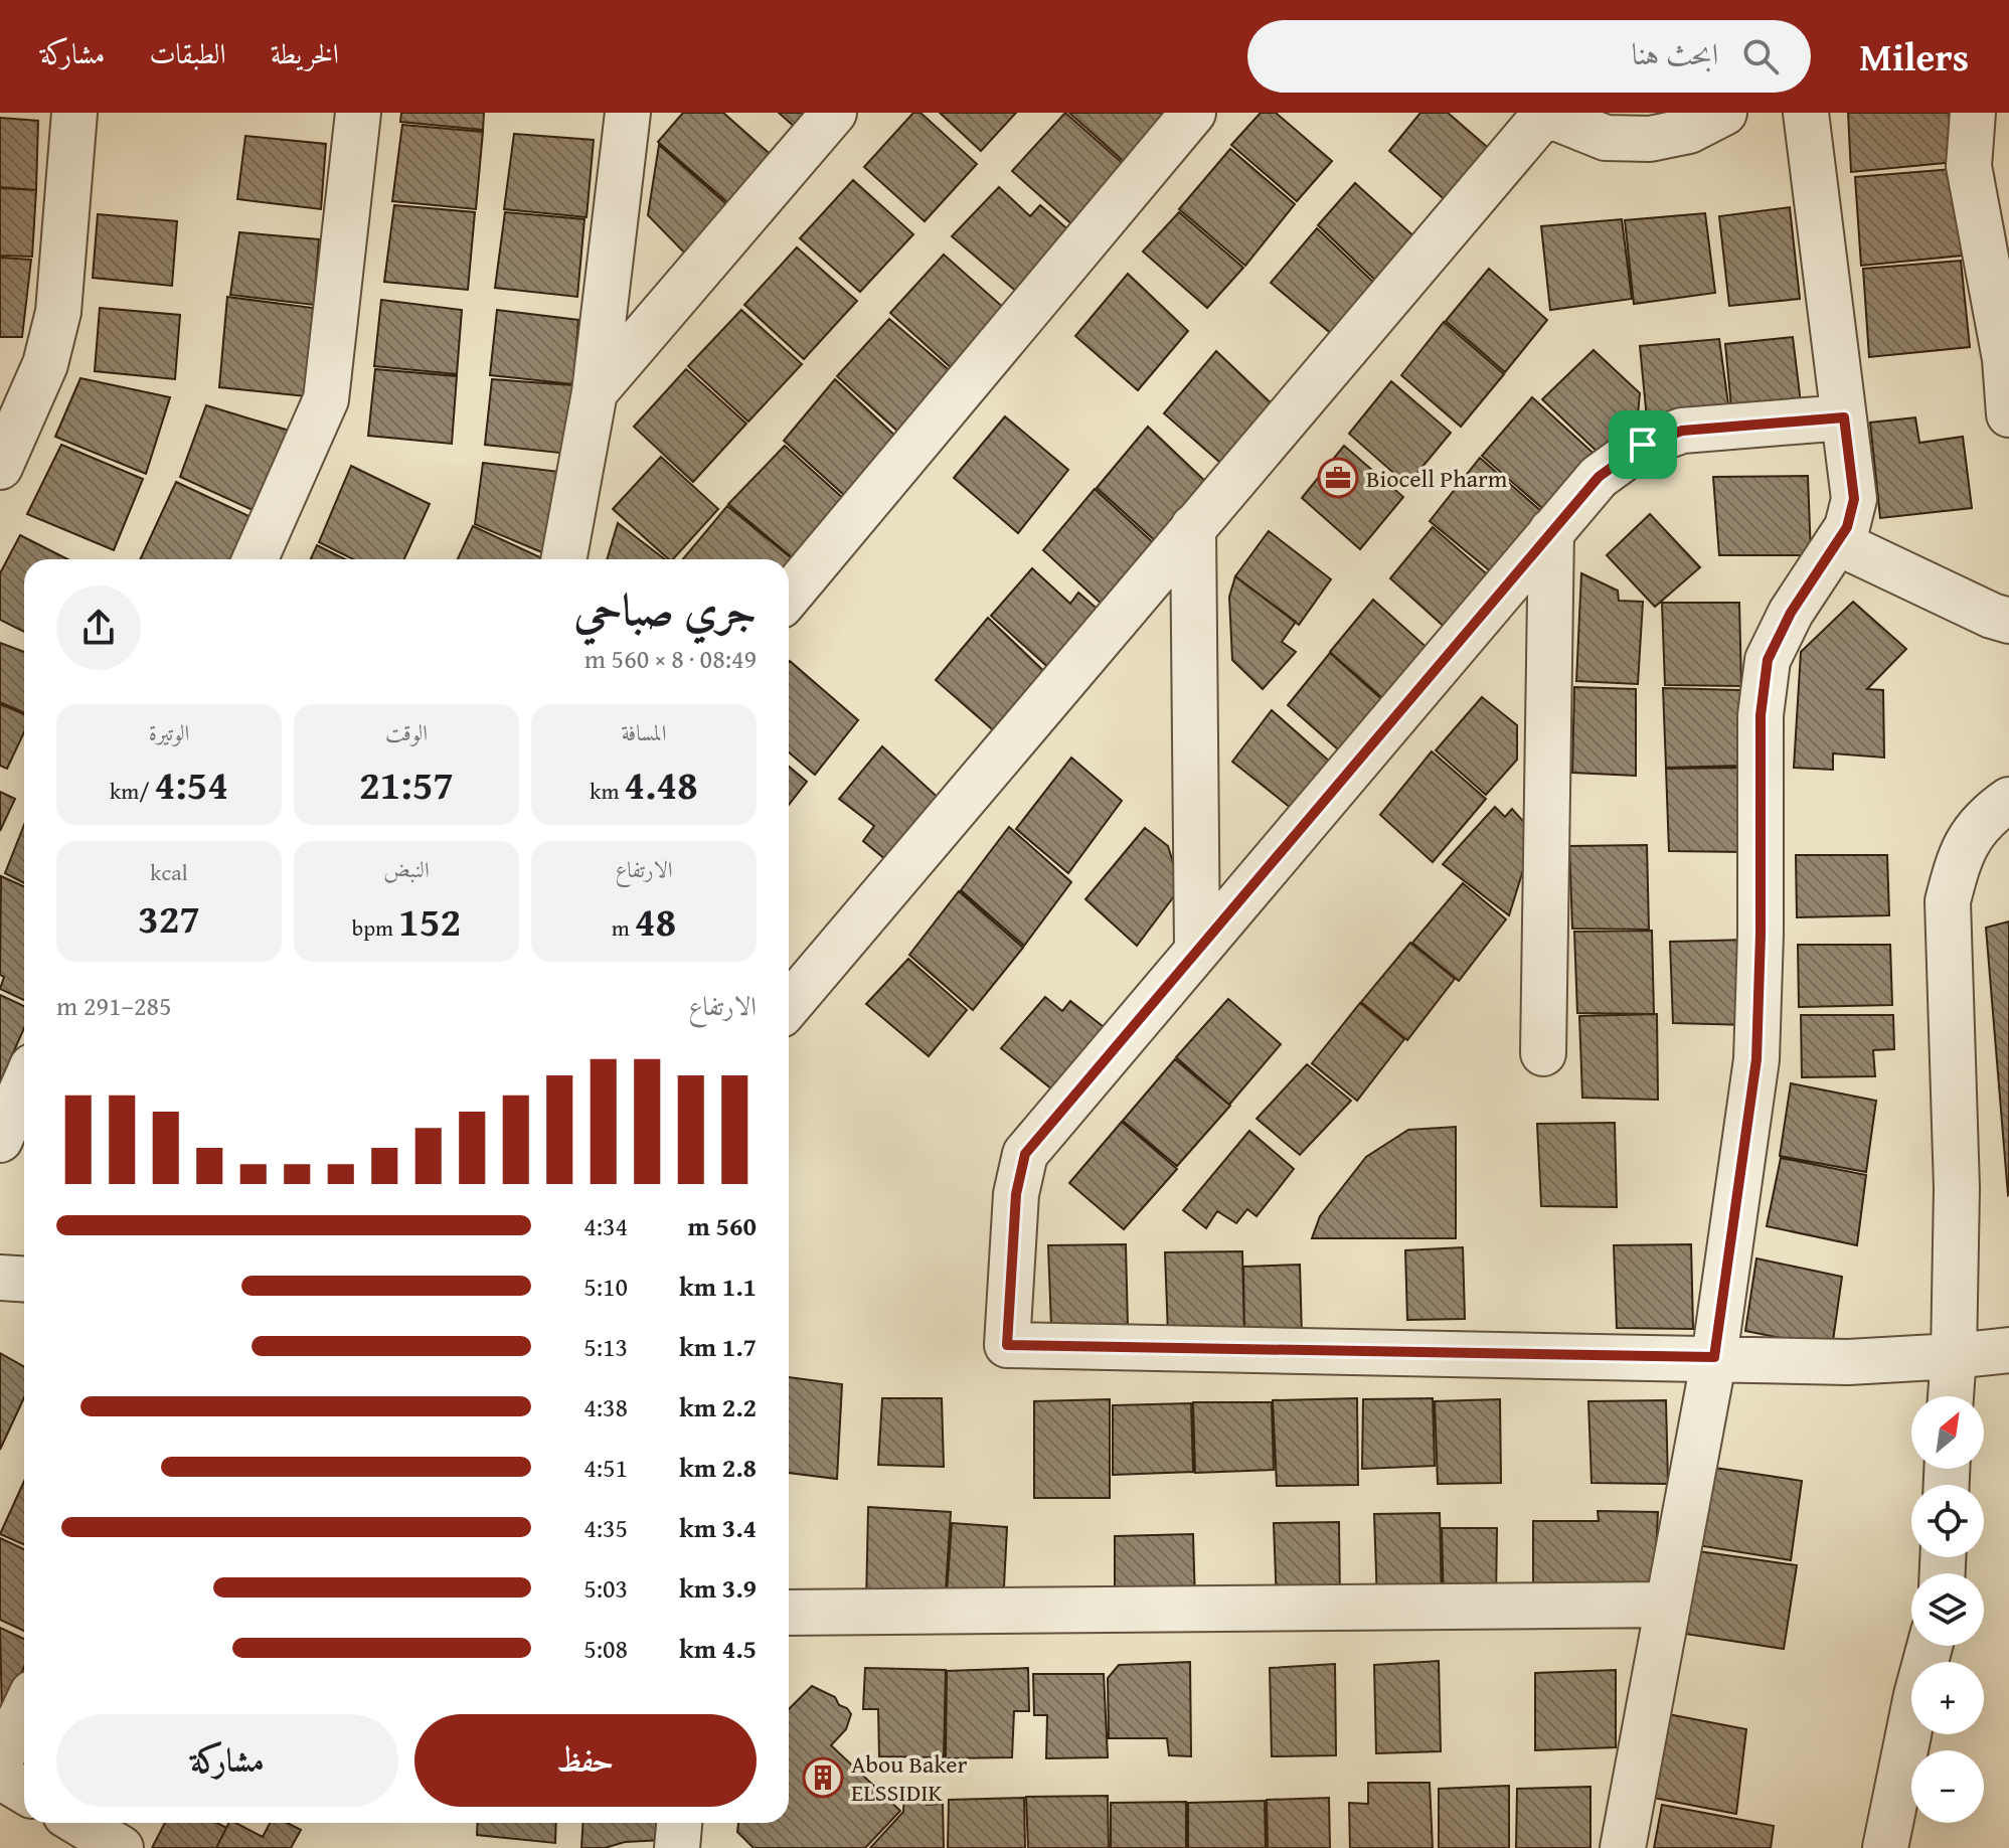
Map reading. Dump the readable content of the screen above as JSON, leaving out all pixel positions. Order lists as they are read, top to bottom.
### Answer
{
  "places": {
    "office": ["Biocell Pharm"],
    "building": ["Abou Baker ELSSIDIK"]
  },
  "north": "top right",
  "page": {
    "header": "Milers",
    "search": "ابحث هنا",
    "nav": ["الخريطة", "الطبقات", "مشاركة"],
    "heading": ["جري صباحي", "08:49 · 8 × 560 m"],
    "stats": [
      ["المسافة", "4.48 km"],
      ["الوقت", "21:57"],
      ["الوتيرة", "4:54 /km"],
      ["الارتفاع", "48 m"],
      ["النبض", "152 bpm"],
      ["kcal", "327"]
    ],
    "chart": ["الارتفاع", "285–291 m"],
    "list": [
      {
        "name": "560 m",
        "note": "4:34"
      },
      {
        "name": "1.1 km",
        "note": "5:10"
      },
      {
        "name": "1.7 km",
        "note": "5:13"
      },
      {
        "name": "2.2 km",
        "note": "4:38"
      },
      {
        "name": "2.8 km",
        "note": "4:51"
      },
      {
        "name": "3.4 km",
        "note": "4:35"
      },
      {
        "name": "3.9 km",
        "note": "5:03"
      },
      {
        "name": "4.5 km",
        "note": "5:08"
      }
    ],
    "map_buttons": ["+", "−"],
    "buttons": ["حفظ", "مشاركة"]
  }
}
